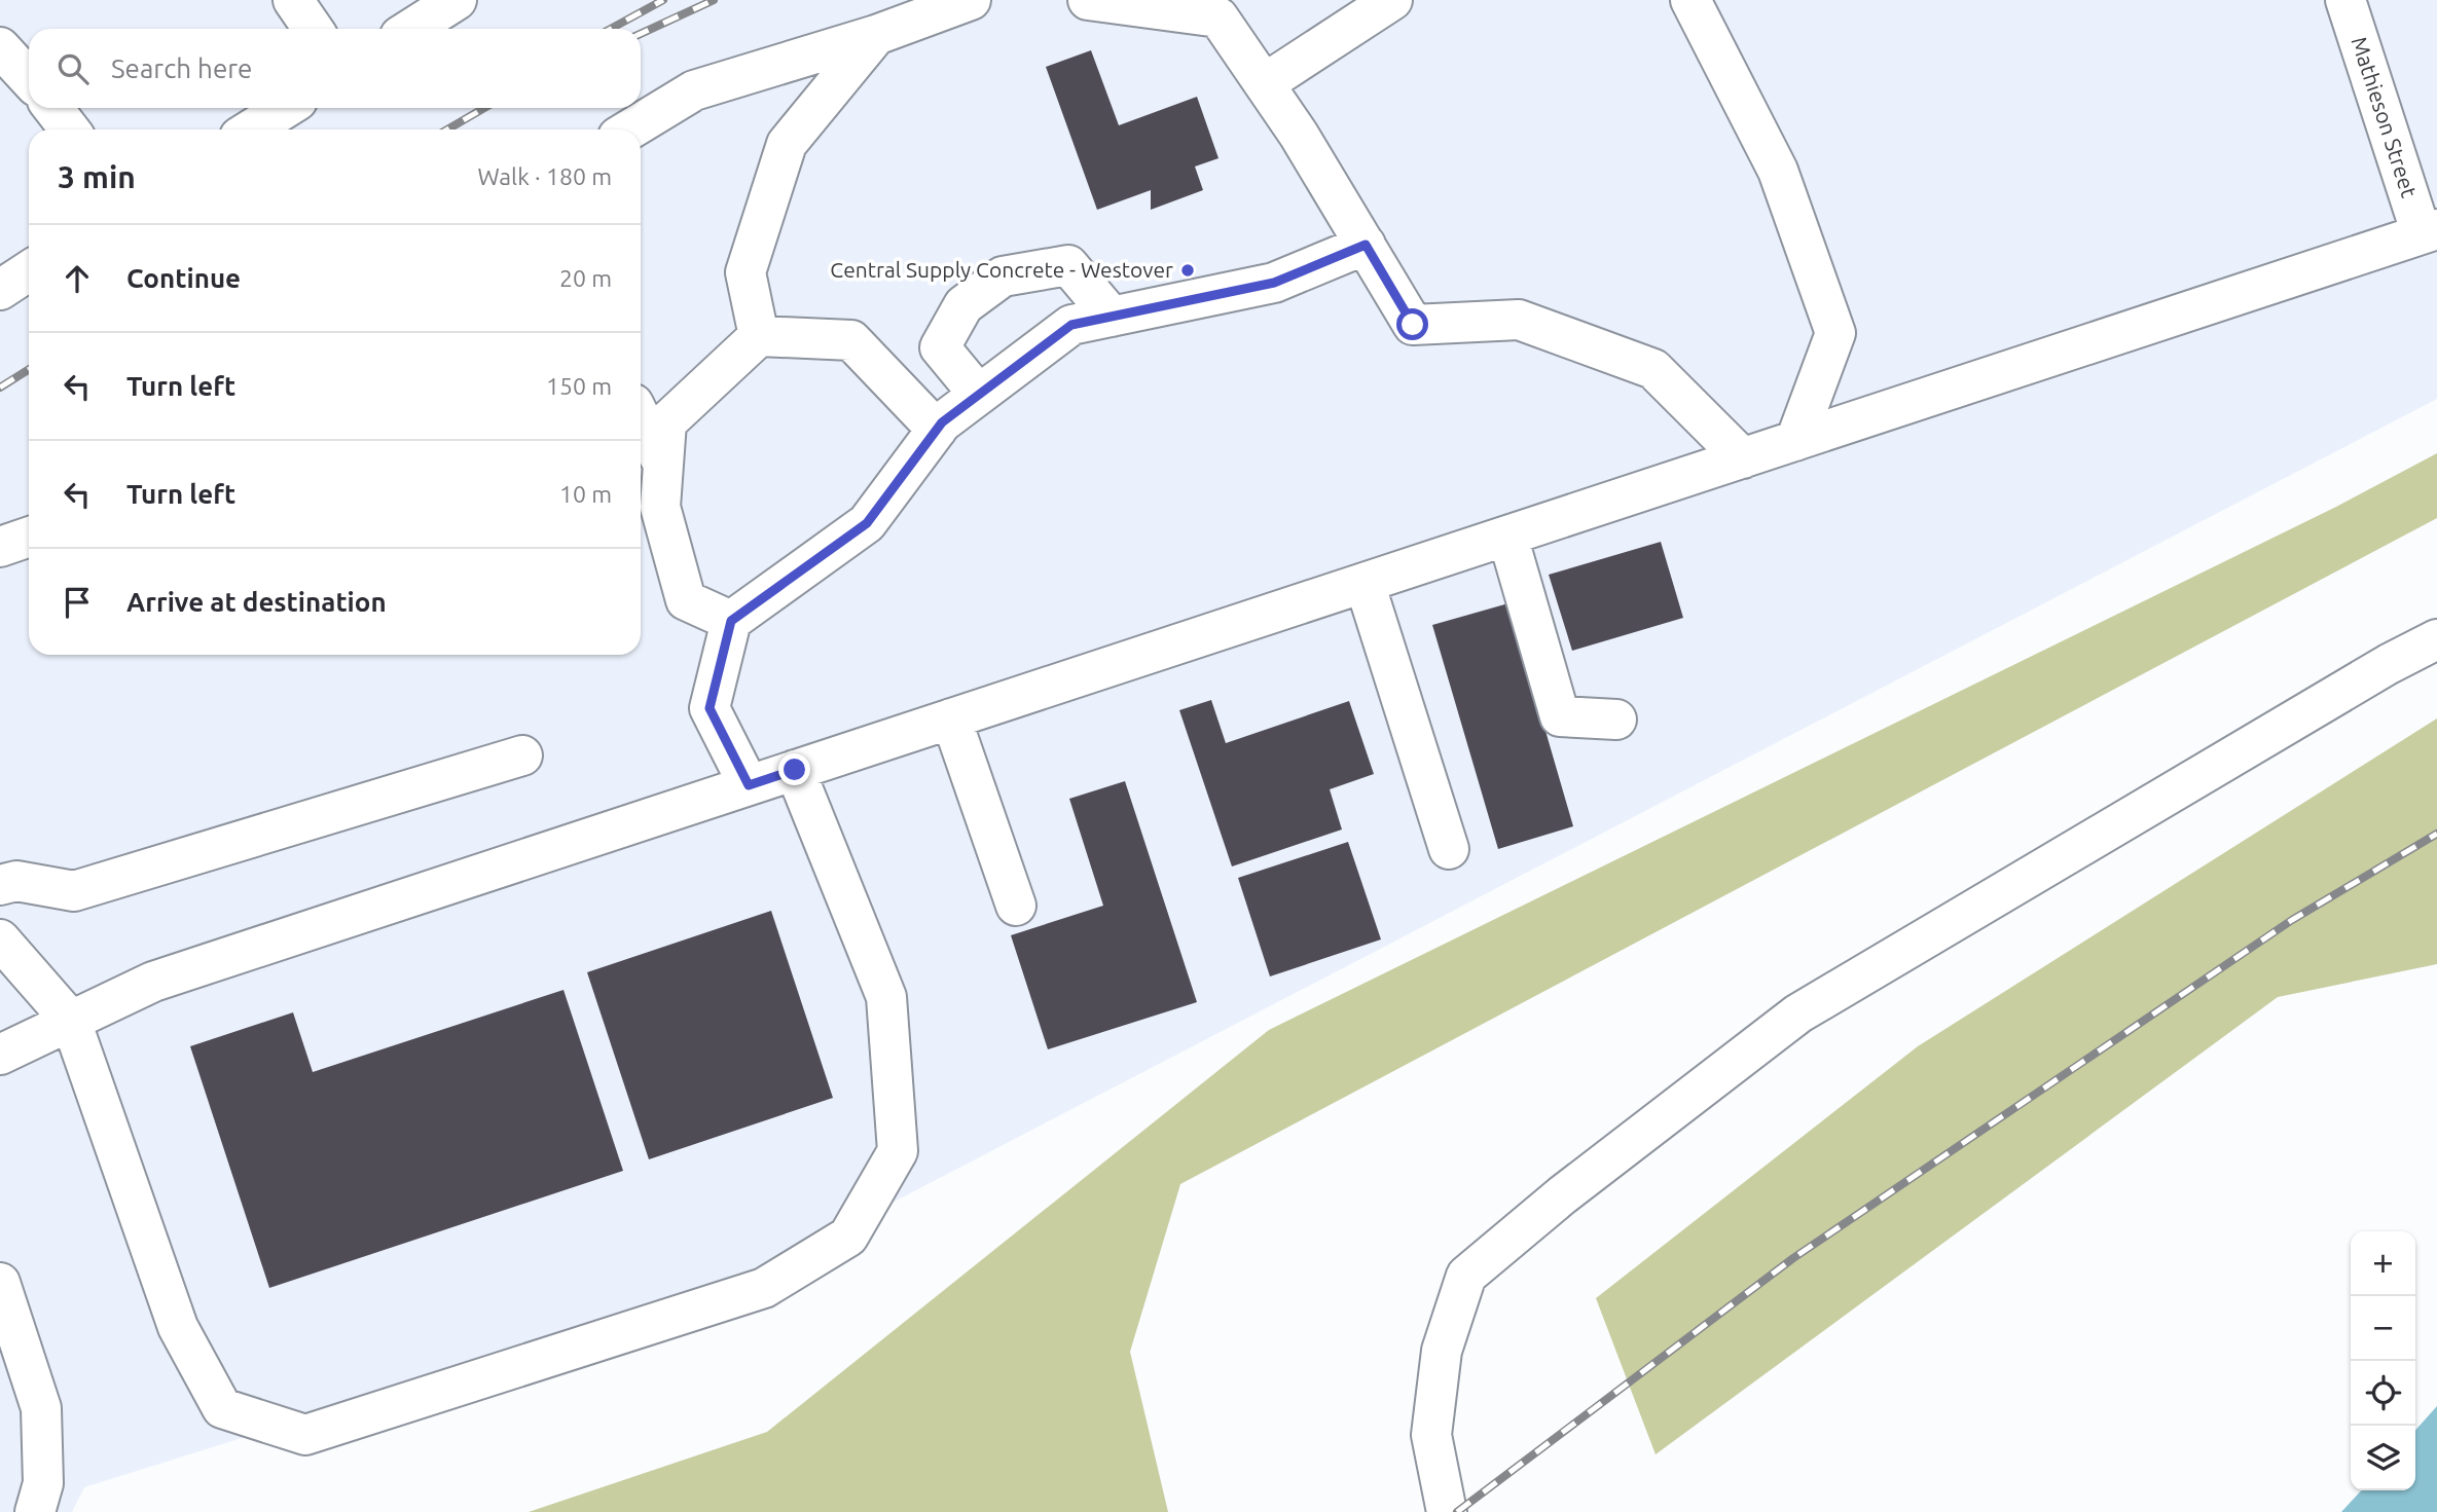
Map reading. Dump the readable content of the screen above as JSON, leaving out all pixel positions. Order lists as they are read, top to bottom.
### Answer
{
  "streets": {
    "street": ["Mathieson Street"]
  },
  "places": ["Central Supply Concrete - Westover"],
  "page": {
    "search": "Search here",
    "heading": ["3 min", "Walk · 180 m"],
    "list": [
      ["Continue", "20 m"],
      ["Turn left", "150 m"],
      ["Turn left", "10 m"],
      "Arrive at destination"
    ],
    "map_buttons": ["+", "−"]
  }
}
